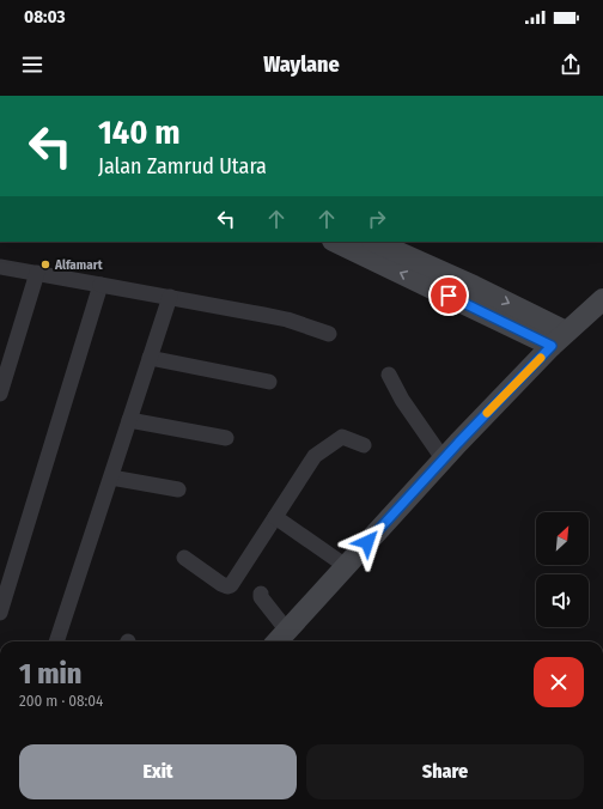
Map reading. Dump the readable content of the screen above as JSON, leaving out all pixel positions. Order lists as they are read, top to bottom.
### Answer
{
  "places": ["Alfamart"],
  "north": "top right",
  "page": {
    "status": "08:03",
    "header": "Waylane",
    "turn": ["140 m", "Jalan Zamrud Utara"],
    "heading": ["1 min", "200 m · 08:04"],
    "buttons": ["Exit", "Share"]
  }
}
